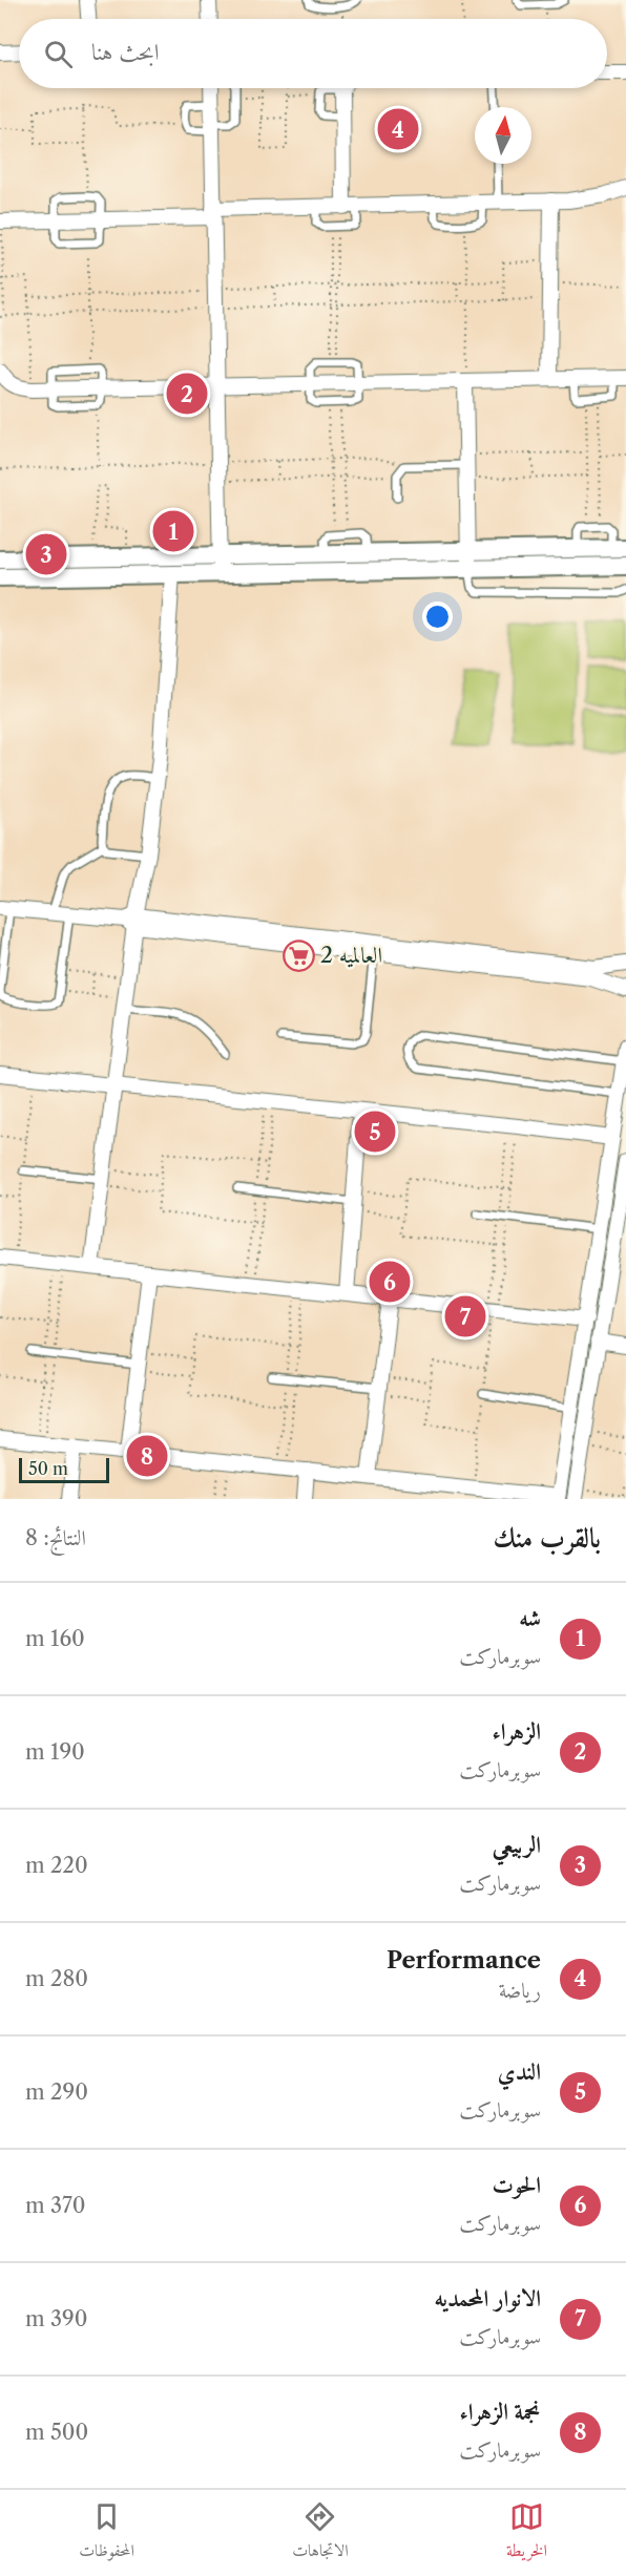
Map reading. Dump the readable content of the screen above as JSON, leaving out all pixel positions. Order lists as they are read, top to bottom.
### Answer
{
  "places": {
    "supermarket": ["العالميه 2"]
  },
  "scale_bar": "50 m",
  "north": "top",
  "page": {
    "search": "ابحث هنا",
    "pins": [
      "4",
      "2",
      "1",
      "3",
      "5",
      "6",
      "7",
      "8"
    ],
    "scale": "50 m",
    "heading": ["بالقرب منك", "النتائج: 8"],
    "list": [
      {
        "mark": "1",
        "name": "شه",
        "note": "سوبرماركت",
        "value": "160 m"
      },
      {
        "mark": "2",
        "name": "الزهراء",
        "note": "سوبرماركت",
        "value": "190 m"
      },
      {
        "mark": "3",
        "name": "الربيعي",
        "note": "سوبرماركت",
        "value": "220 m"
      },
      {
        "mark": "4",
        "name": "Performance",
        "note": "رياضة",
        "value": "280 m"
      },
      {
        "mark": "5",
        "name": "الندي",
        "note": "سوبرماركت",
        "value": "290 m"
      },
      {
        "mark": "6",
        "name": "الحوت",
        "note": "سوبرماركت",
        "value": "370 m"
      },
      {
        "mark": "7",
        "name": "الانوار المحمديه",
        "note": "سوبرماركت",
        "value": "390 m"
      },
      {
        "mark": "8",
        "name": "نجمة الزهراء",
        "note": "سوبرماركت",
        "value": "500 m"
      }
    ],
    "nav": ["الخريطة", "الاتجاهات", "المحفوظات"]
  }
}
